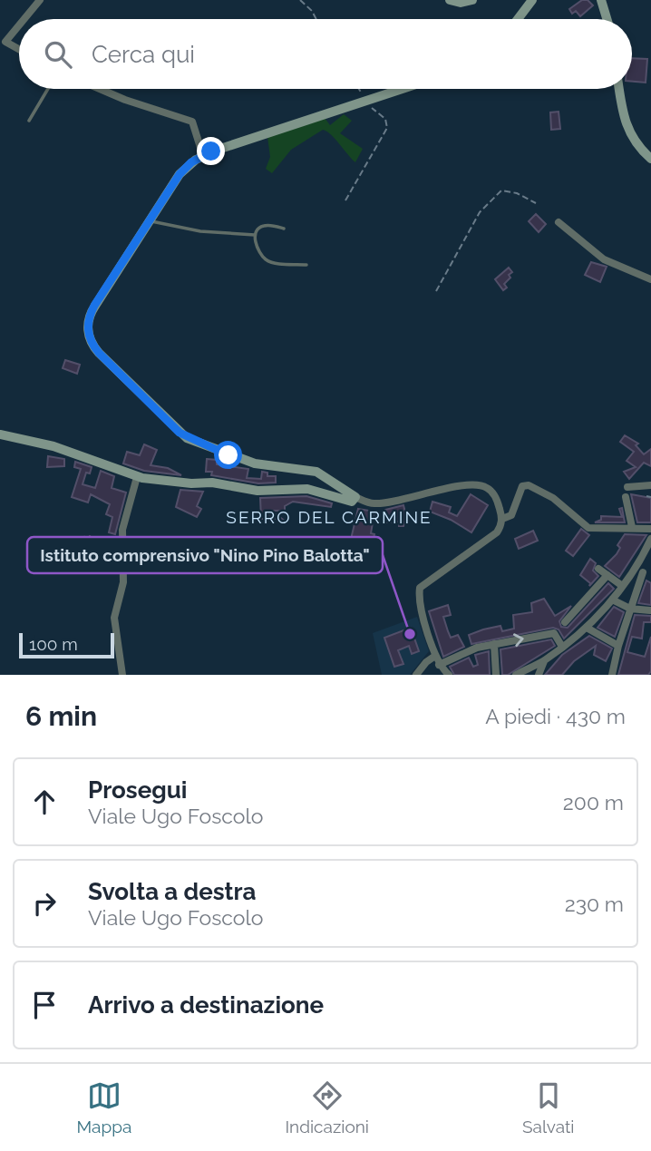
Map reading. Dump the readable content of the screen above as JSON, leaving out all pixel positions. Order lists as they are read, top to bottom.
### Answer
{
  "districts": ["SERRO DEL CARMINE"],
  "places": ["Istituto comprensivo \"Nino Pino Balotta\""],
  "scale_bar": "100 m",
  "page": {
    "search": "Cerca qui",
    "scale": "100 m",
    "heading": ["6 min", "A piedi · 430 m"],
    "list": [
      ["Prosegui", "Viale Ugo Foscolo", "200 m"],
      ["Svolta a destra", "Viale Ugo Foscolo", "230 m"],
      "Arrivo a destinazione"
    ],
    "nav": ["Mappa", "Indicazioni", "Salvati"]
  }
}
